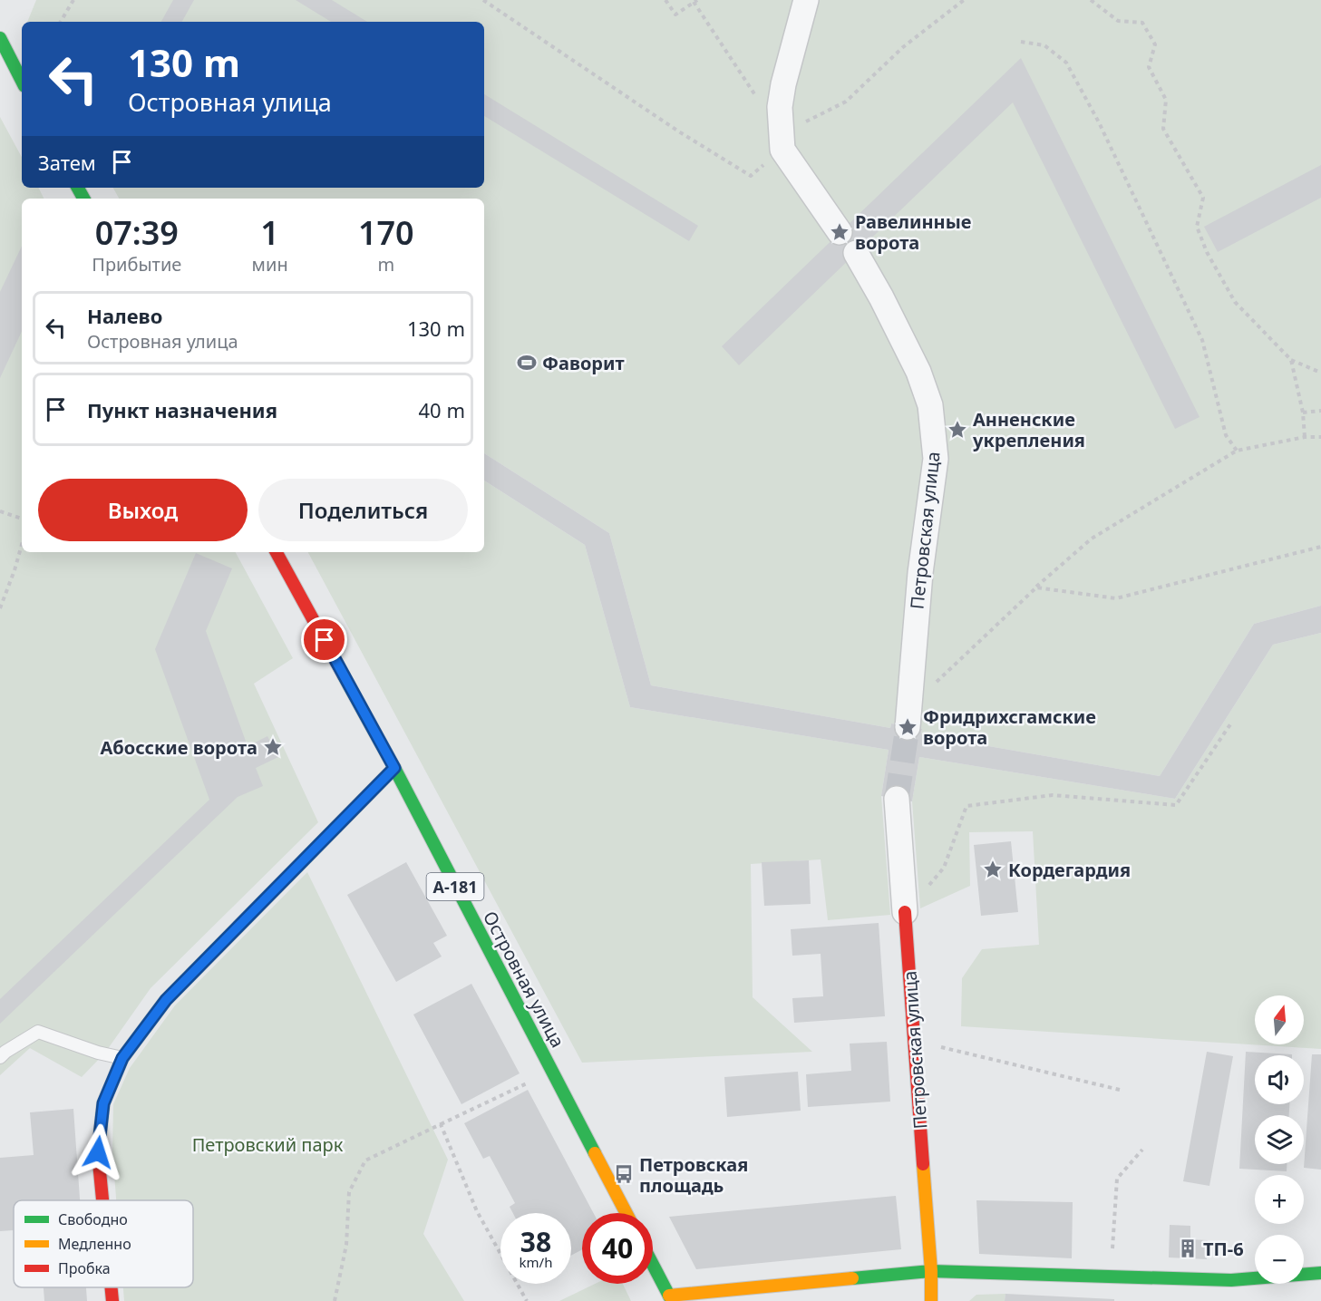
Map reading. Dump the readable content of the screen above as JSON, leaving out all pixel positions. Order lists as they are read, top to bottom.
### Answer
{
  "streets": {
    "street": ["Петровская улица", "А-181", "Островная улица"]
  },
  "parks": ["Петровский парк"],
  "places": {
    "place": [
      "Равелинные ворота",
      "Анненские укрепления",
      "Фридрихсгамские ворота",
      "Абосские ворота",
      "Кордегардия"
    ],
    "sports": ["Фаворит"],
    "bus stop": ["Петровская площадь"],
    "building": ["ТП-6"]
  },
  "legend": ["Свободно", "Медленно", "Пробка"],
  "north": "top",
  "page": {
    "turn": ["130 m", "Островная улица"],
    "then": "Затем",
    "eta": [
      "07:39",
      "Прибытие",
      "1",
      "мин",
      "170",
      "m"
    ],
    "list": [
      {
        "name": "Налево",
        "note": "Островная улица",
        "value": "130 m"
      },
      {
        "name": "Пункт назначения",
        "value": "40 m"
      }
    ],
    "buttons": ["Выход", "Поделиться"],
    "map_buttons": ["+", "−"],
    "speed": "38 km/h",
    "limit": "40"
  }
}
